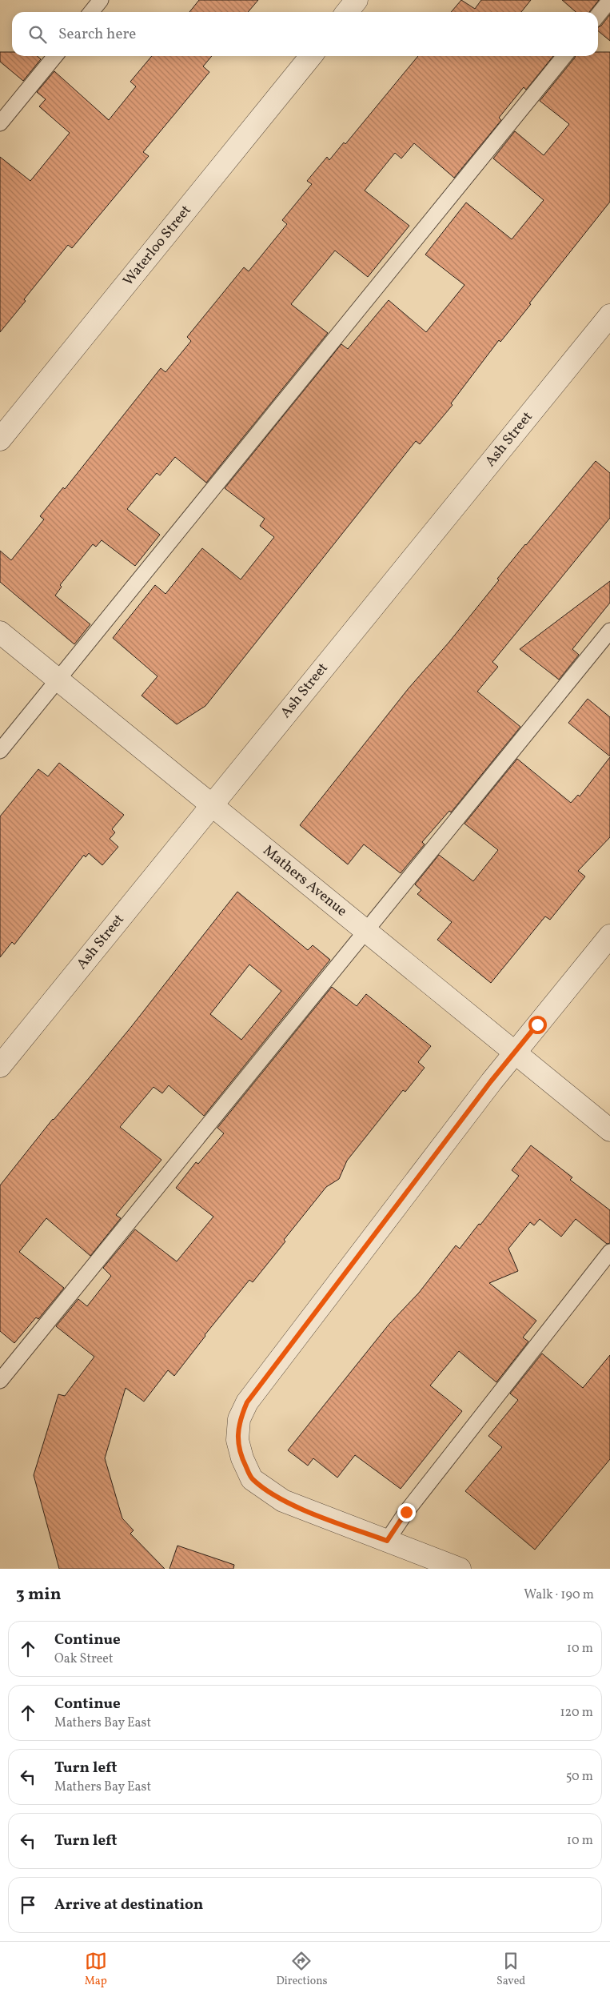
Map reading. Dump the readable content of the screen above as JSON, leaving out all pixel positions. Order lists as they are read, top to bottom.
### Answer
{
  "streets": {
    "street": ["Waterloo Street", "Ash Street", "Mathers Avenue"]
  },
  "crossings": [
    ["Ash Street", "Mathers Avenue"]
  ],
  "page": {
    "search": "Search here",
    "heading": ["3 min", "Walk · 190 m"],
    "list": [
      ["Continue", "Oak Street", "10 m"],
      ["Continue", "Mathers Bay East", "120 m"],
      ["Turn left", "Mathers Bay East", "50 m"],
      ["Turn left", "10 m"],
      "Arrive at destination"
    ],
    "nav": ["Map", "Directions", "Saved"]
  }
}
